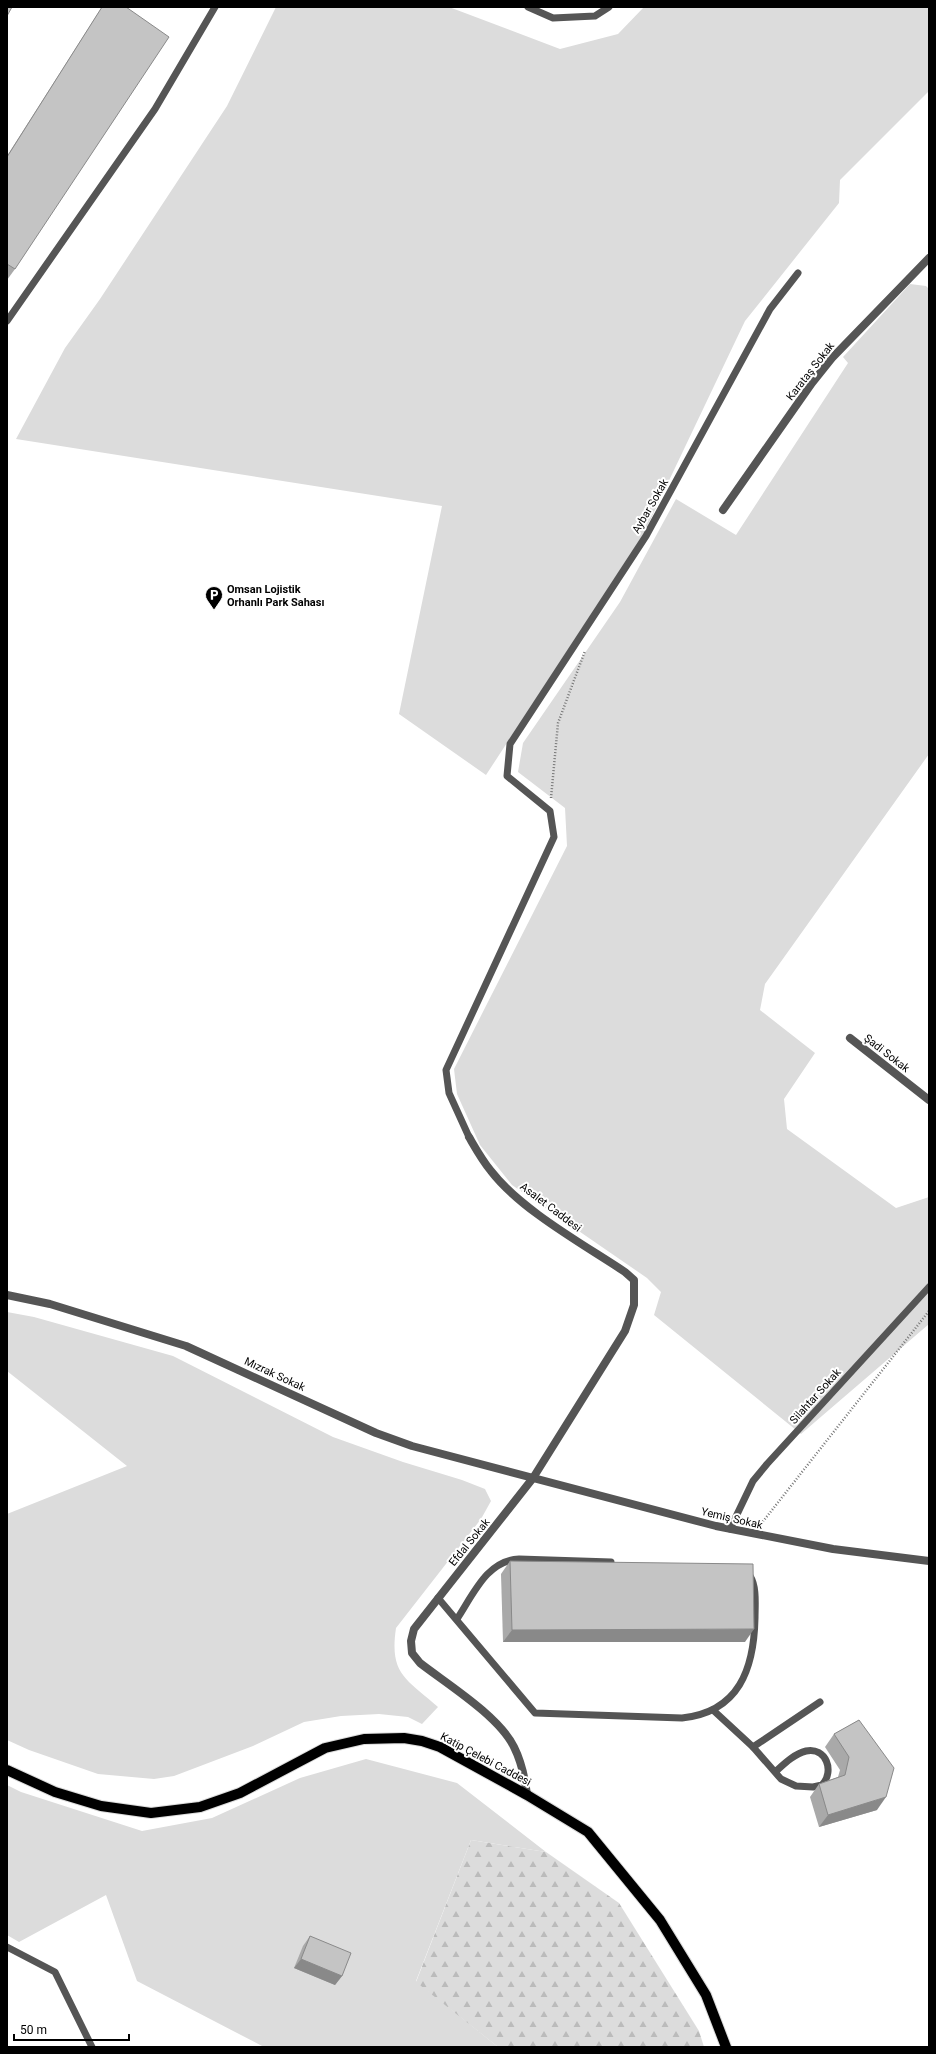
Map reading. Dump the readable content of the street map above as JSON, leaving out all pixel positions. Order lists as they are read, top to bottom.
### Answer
{
  "streets": {
    "main road": ["Katip Çelebi Caddesi"],
    "street": [
      "Karataş Sokak",
      "Şadi Sokak",
      "Asalet Caddesi",
      "Mızrak Sokak",
      "Yemiş Sokak",
      "Efdal Sokak"
    ],
    "lane": ["Aybar Sokak", "Silahtar Sokak"]
  },
  "crossings": [
    ["Asalet Caddesi", "Efdal Sokak"],
    ["Mızrak Sokak", "Yemiş Sokak"],
    ["Mızrak Sokak", "Efdal Sokak"],
    ["Silahtar Sokak", "Yemiş Sokak"],
    ["Yemiş Sokak", "Efdal Sokak"],
    ["Efdal Sokak", "Katip Çelebi Caddesi"]
  ],
  "places": {
    "parking": ["Omsan Lojistik Orhanlı Park Sahası"]
  },
  "scale_bar": "50 m"
}
